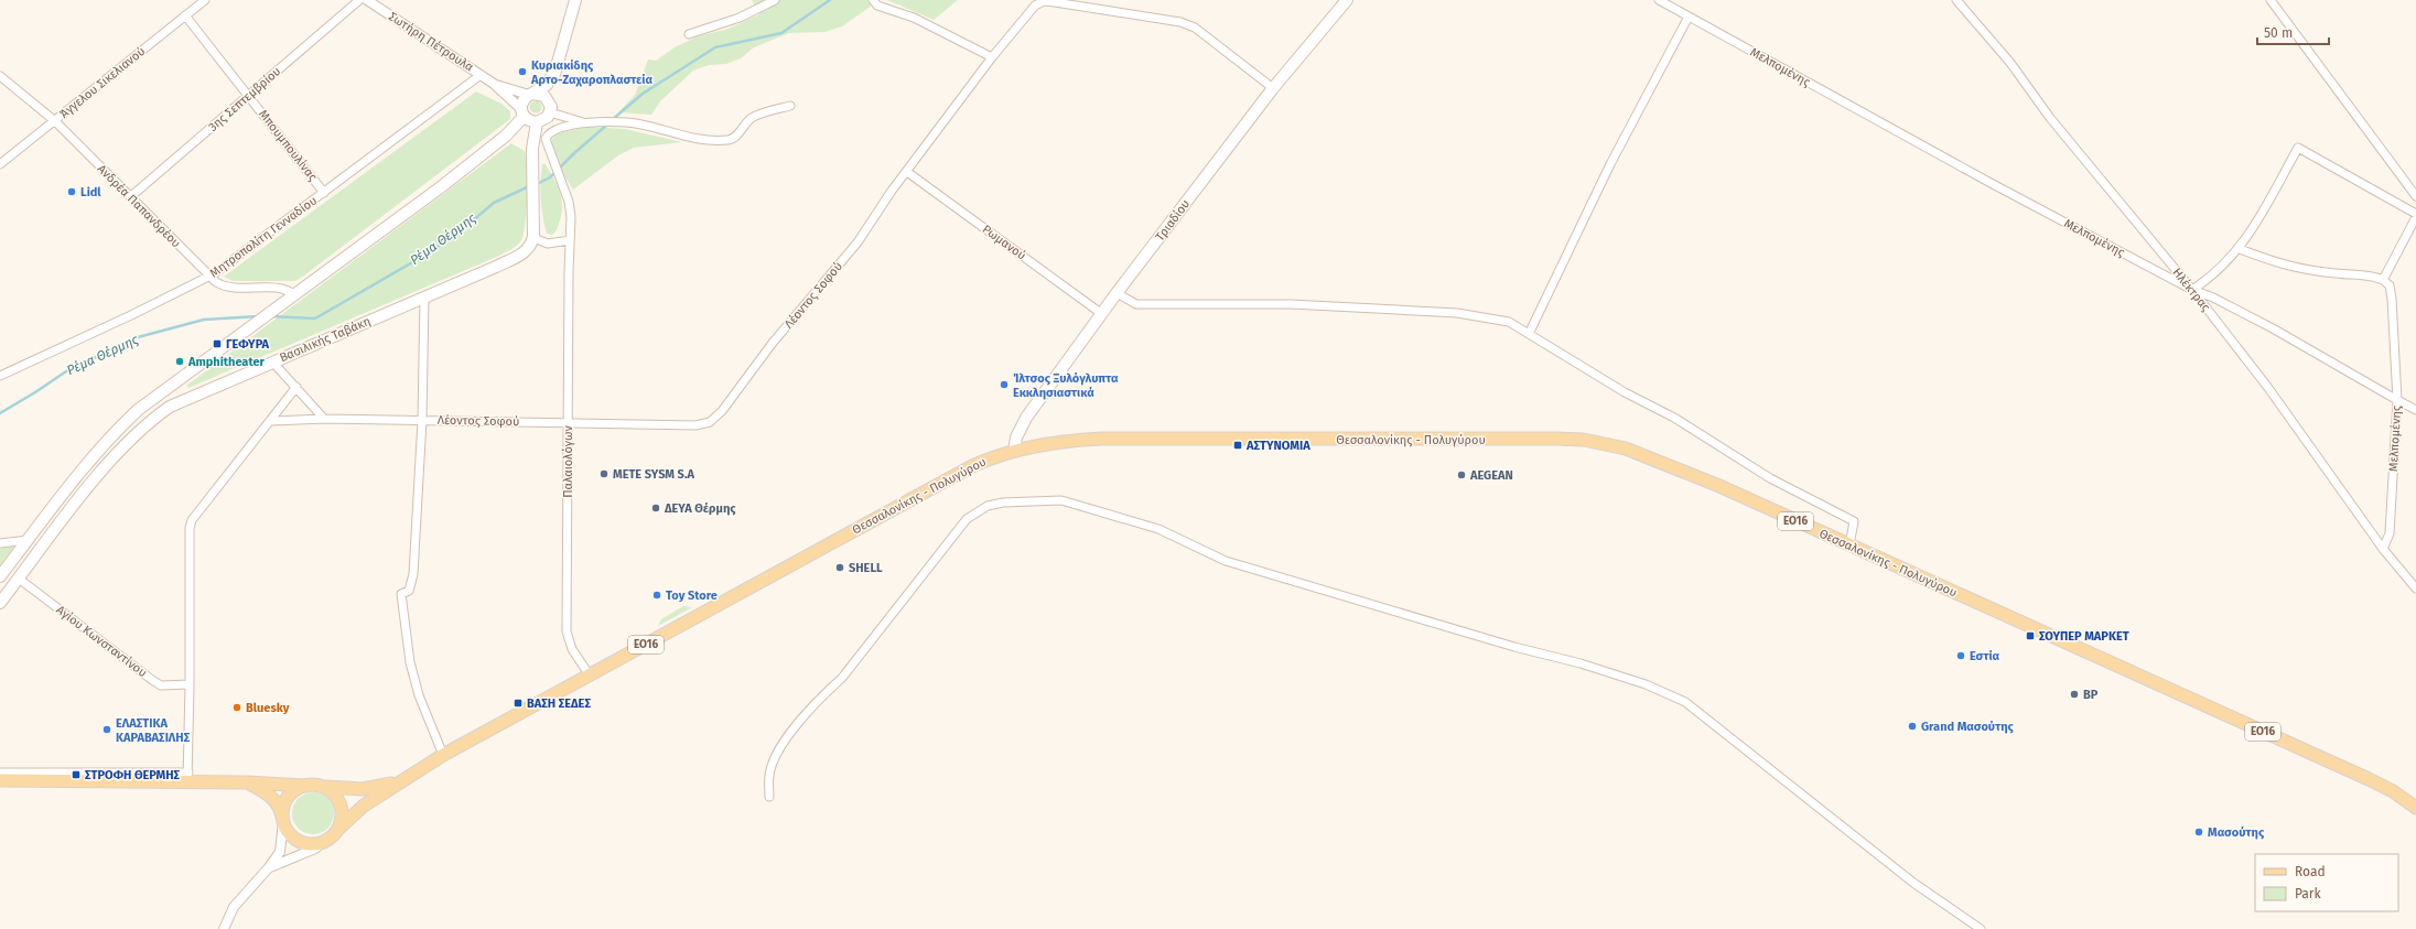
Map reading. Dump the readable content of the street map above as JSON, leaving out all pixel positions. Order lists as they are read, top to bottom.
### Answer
{
  "streets": {
    "main road": [
      "Τριαδίου",
      "Βασιλικής Ταβάκη",
      "Θεσσαλονίκης - Πολυγύρου",
      "ΕΟ16"
    ],
    "street": [
      "Σωτήρη Πέτρουλα",
      "Μελπομένης",
      "Άγγελου Σικελιανού",
      "3ης Σεπτεμβρίου",
      "Μπουμπουλίνας",
      "Ανδρέα Παπανδρέου",
      "Μητροπολίτη Γενναδίου",
      "Ρωμανού",
      "Ηλέκτρας",
      "Λέοντος Σοφού",
      "Παλαιολόγων",
      "Αγίου Κωνσταντίνου"
    ]
  },
  "crossings": [
    ["Σωτήρη Πέτρουλα", "Μητροπολίτη Γενναδίου"],
    ["Μελπομένης", "Ηλέκτρας"],
    ["Άγγελου Σικελιανού", "Μπουμπουλίνας"],
    ["Άγγελου Σικελιανού", "Ανδρέα Παπανδρέου"],
    ["3ης Σεπτεμβρίου", "Μπουμπουλίνας"],
    ["3ης Σεπτεμβρίου", "Ανδρέα Παπανδρέου"],
    ["Μπουμπουλίνας", "Μητροπολίτη Γενναδίου"],
    ["Ανδρέα Παπανδρέου", "Μητροπολίτη Γενναδίου"],
    ["Τριαδίου", "Ρωμανού"],
    ["Τριαδίου", "Λέοντος Σοφού"],
    ["Τριαδίου", "Θεσσαλονίκης - Πολυγύρου"],
    ["Ρωμανού", "Λέοντος Σοφού"],
    ["Λέοντος Σοφού", "Παλαιολόγων"],
    ["Βασιλικής Ταβάκη", "Αγίου Κωνσταντίνου"],
    ["Θεσσαλονίκης - Πολυγύρου", "Παλαιολόγων"],
    ["Θεσσαλονίκης - Πολυγύρου", "ΕΟ16"]
  ],
  "water": ["Ρέμα Θέρμης"],
  "places": {
    "other": [
      "Κυριακίδης Αρτο-Ζαχαροπλαστεία",
      "Lidl",
      "Amphitheater",
      "Ίλτσος Ξυλόγλυπτα Εκκλησιαστικά",
      "METE SYSM S.A",
      "AEGEAN",
      "ΔΕΥΑ Θέρμης",
      "SHELL",
      "Toy Store",
      "Εστία",
      "BP",
      "Bluesky",
      "Grand Μασούτης",
      "ΕΛΑΣΤΙΚΑ ΚΑΡΑΒΑΣΙΛΗΣ",
      "Μασούτης"
    ],
    "transit": [
      "ΓΕΦΥΡΑ",
      "ΑΣΤΥΝΟΜΙΑ",
      "ΣΟΥΠΕΡ ΜΑΡΚΕΤ",
      "ΒΑΣΗ ΣΕΔΕΣ",
      "ΣΤΡΟΦΗ ΘΕΡΜΗΣ"
    ]
  },
  "legend": ["Road", "Park"],
  "scale_bar": "50 m"
}
